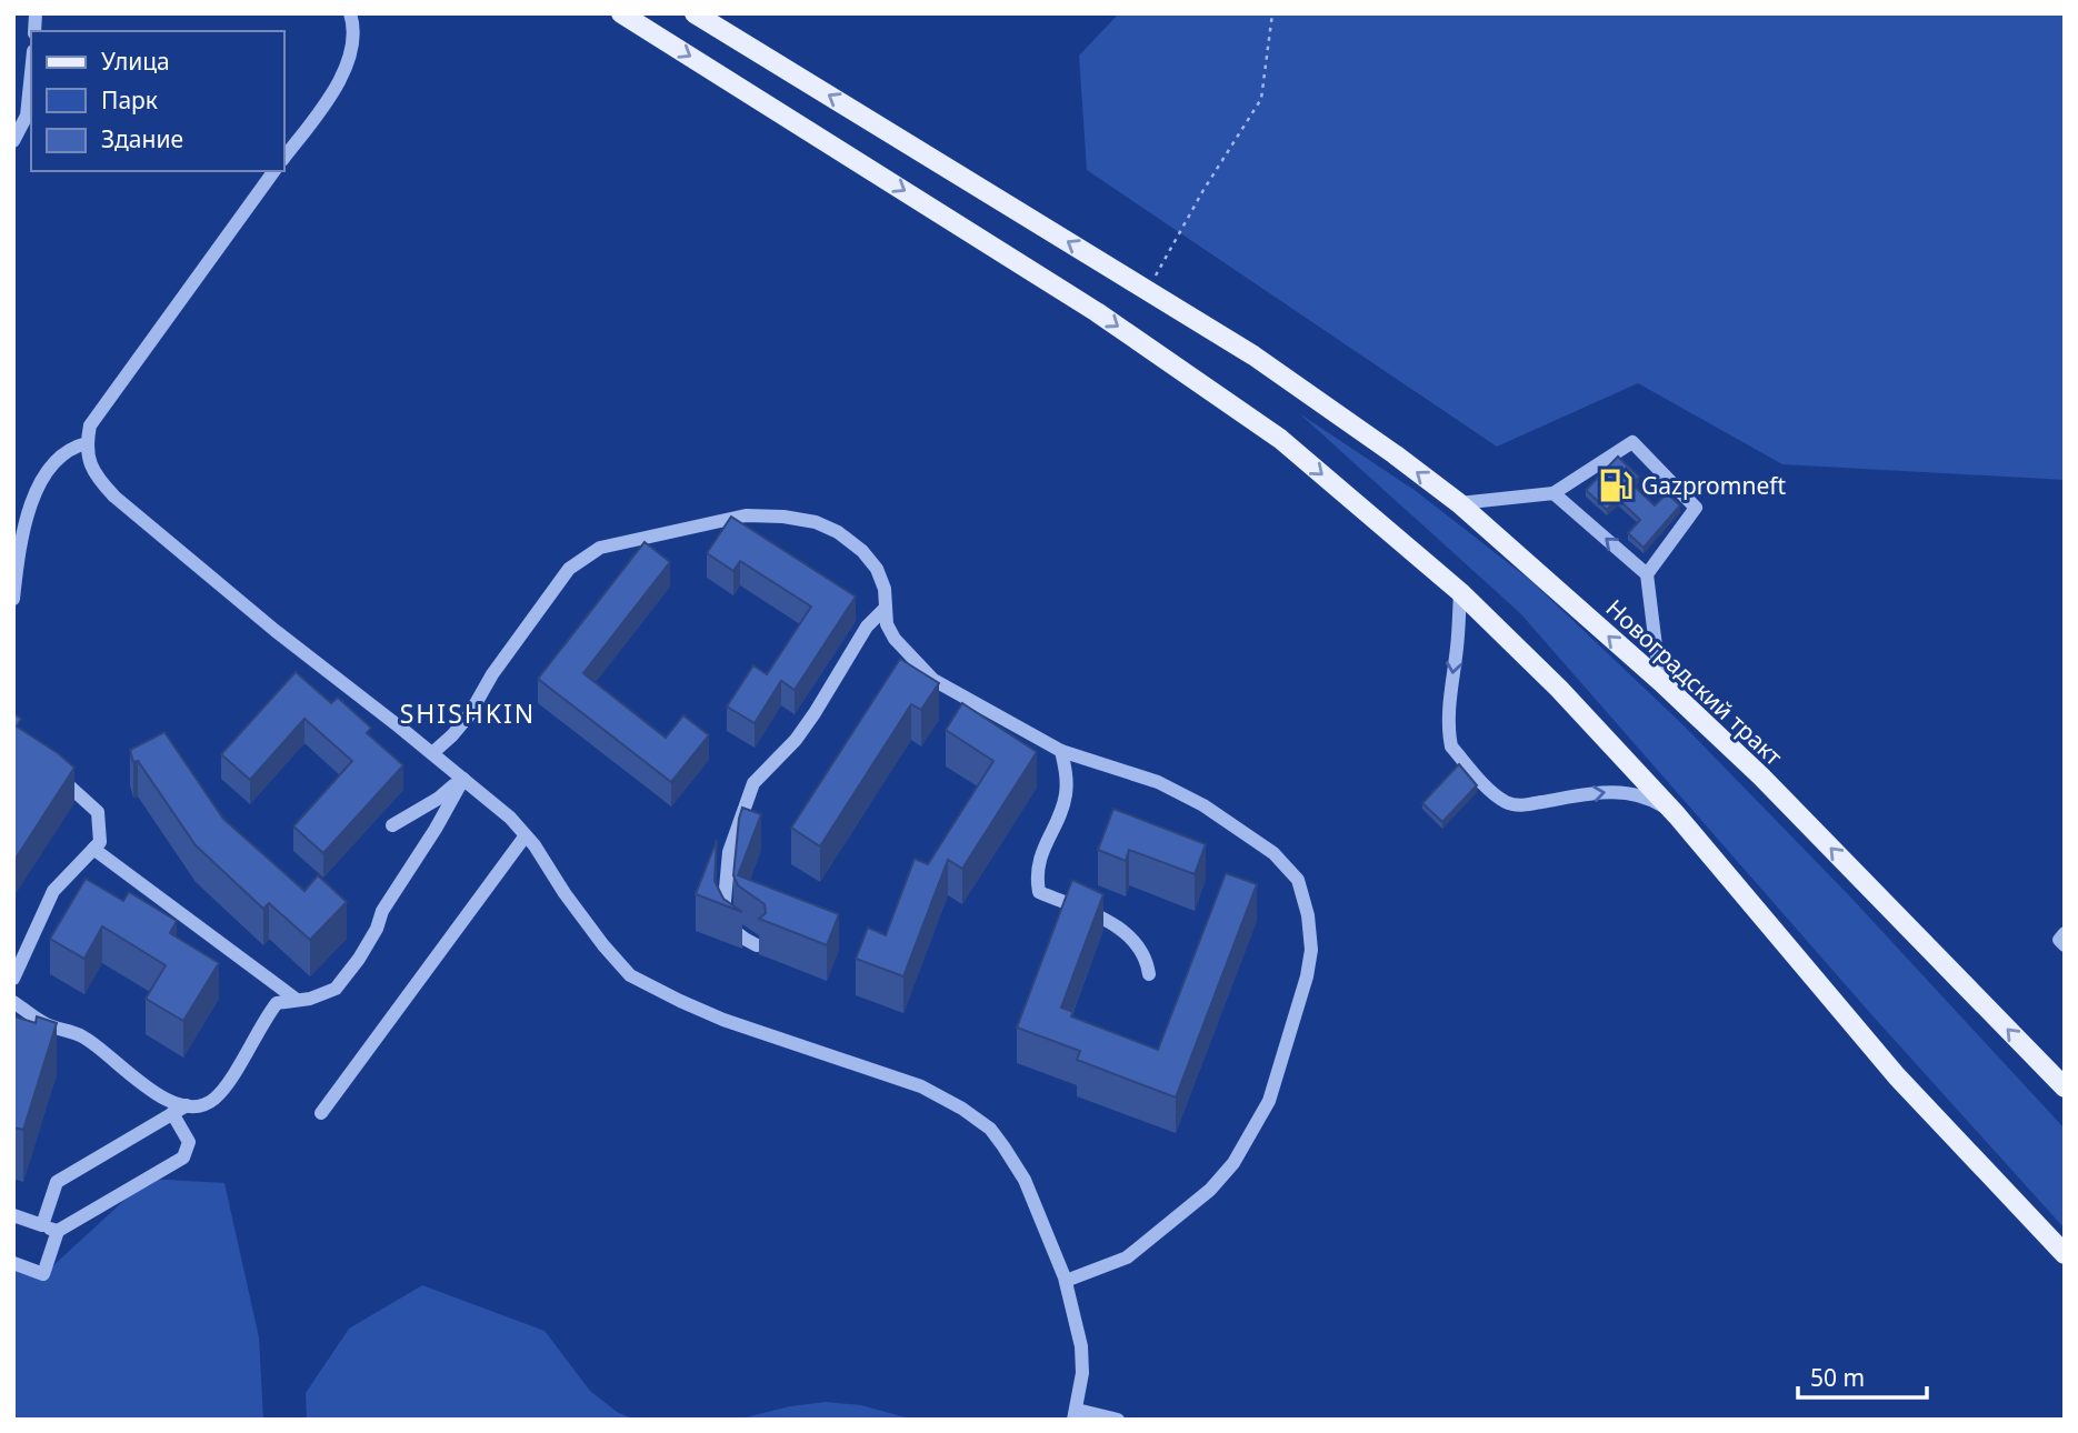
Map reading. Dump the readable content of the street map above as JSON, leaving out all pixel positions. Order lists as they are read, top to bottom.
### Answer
{
  "streets": {
    "main road": ["Новоградский тракт"]
  },
  "districts": ["SHISHKIN"],
  "places": {
    "fuel station": ["Gazpromneft"]
  },
  "legend": ["Улица", "Парк", "Здание"],
  "scale_bar": "50 m"
}
